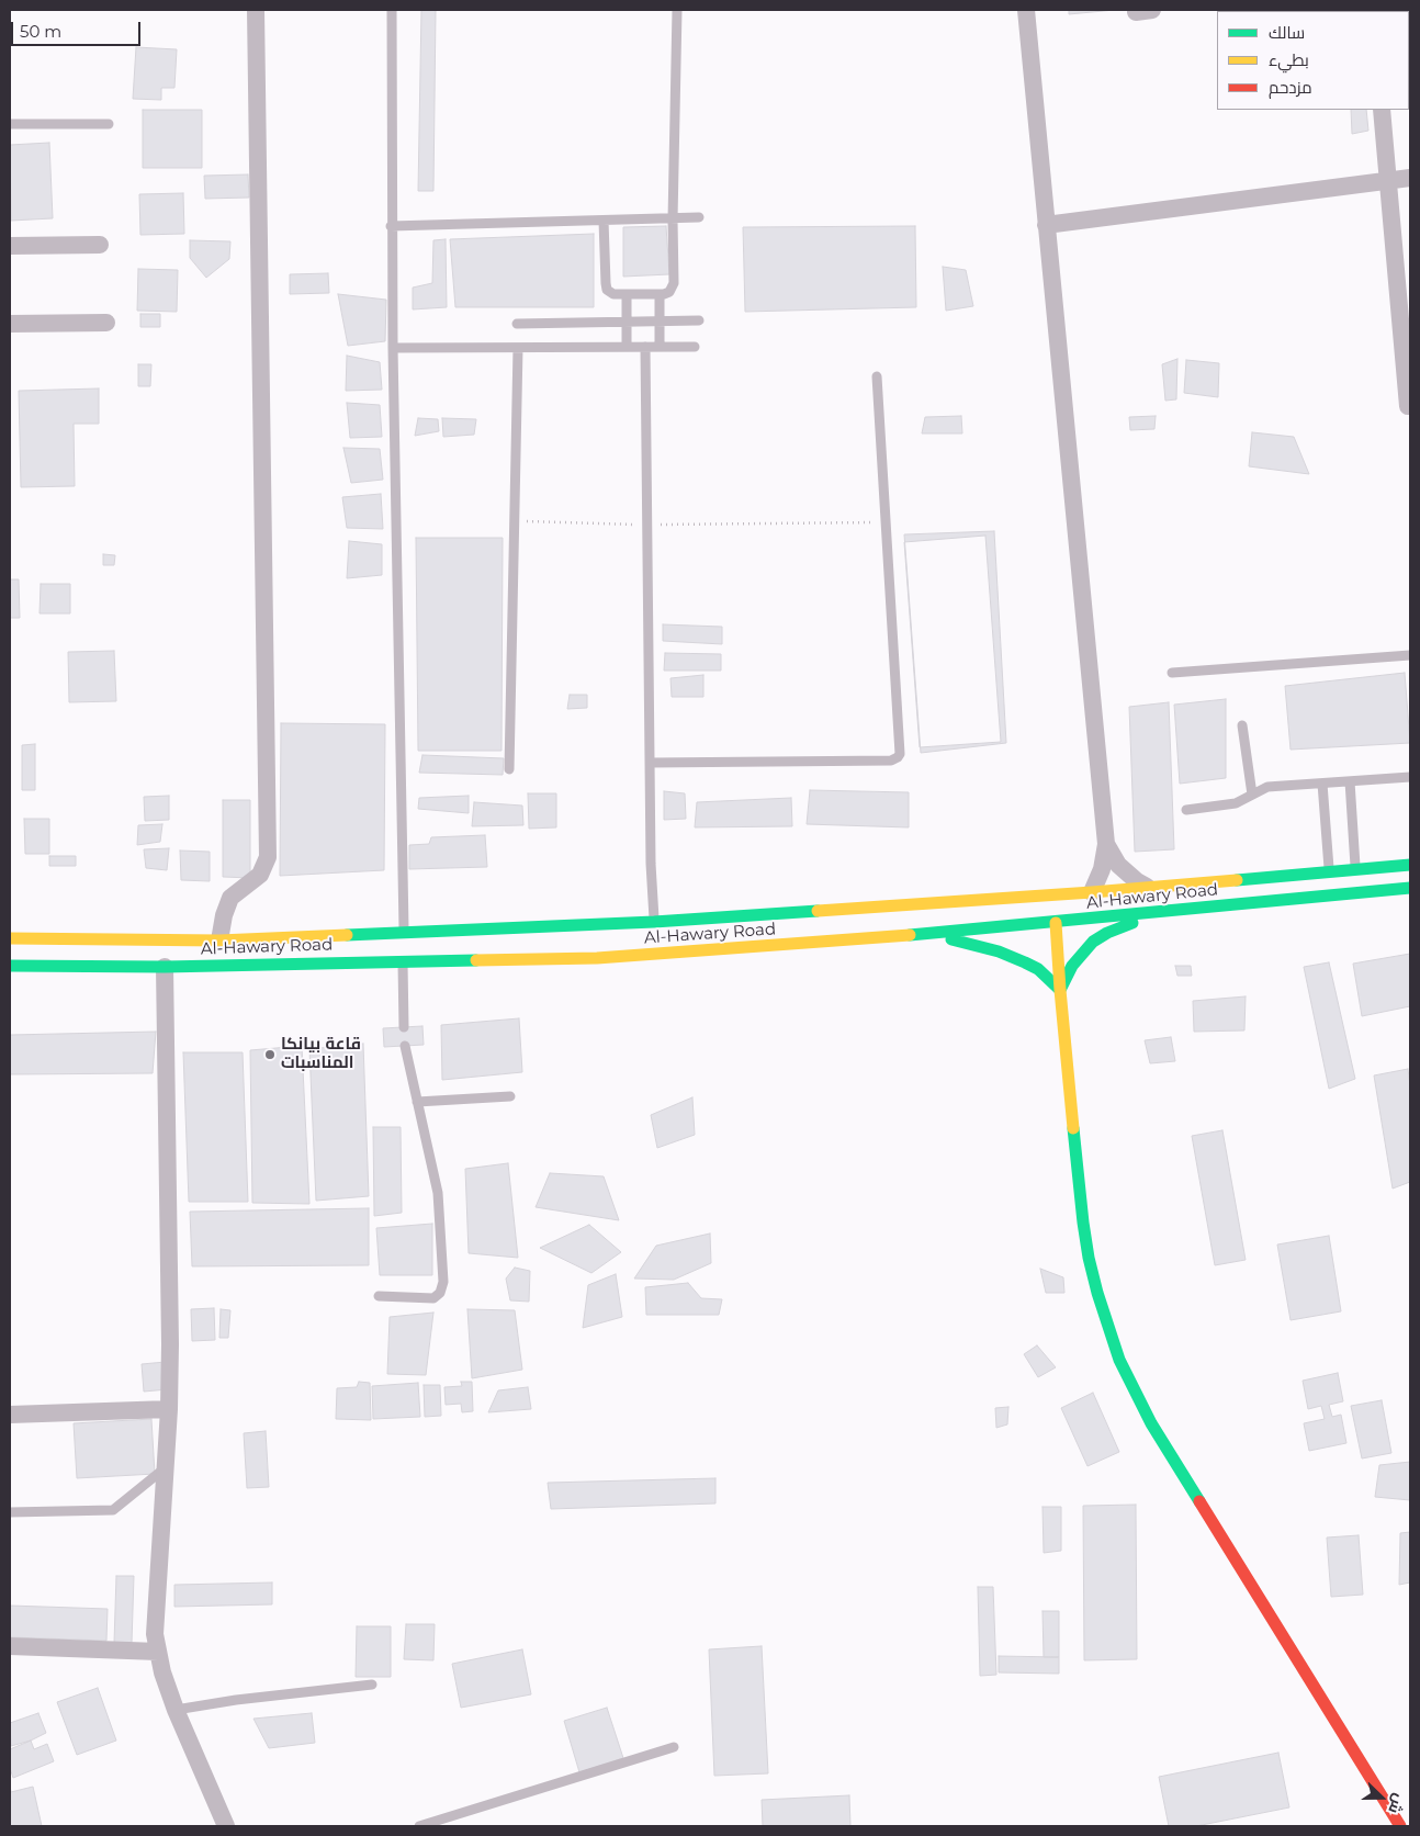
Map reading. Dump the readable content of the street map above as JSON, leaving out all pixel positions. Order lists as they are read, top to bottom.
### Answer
{
  "streets": {
    "main road": ["Al-Hawary Road"]
  },
  "places": ["قاعة بيانكا المناسبات"],
  "legend": ["سالك", "بطيء", "مزدحم"],
  "scale_bar": "50 m",
  "north": "right"
}
